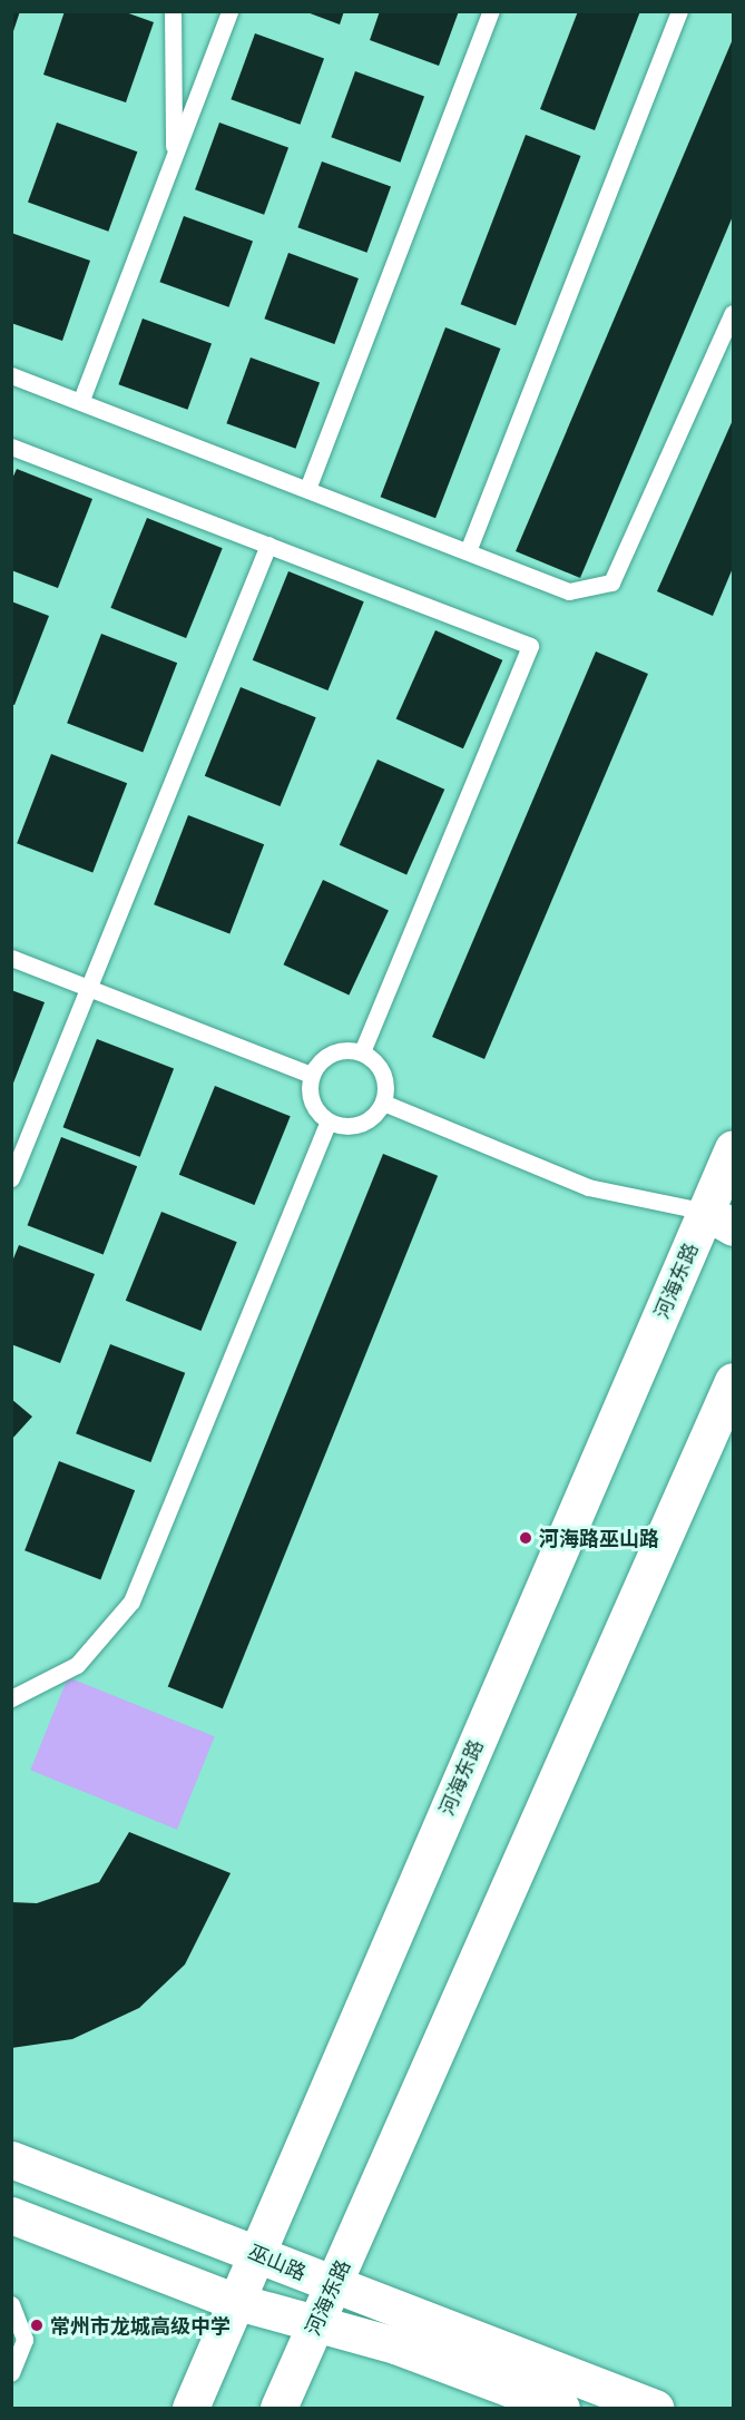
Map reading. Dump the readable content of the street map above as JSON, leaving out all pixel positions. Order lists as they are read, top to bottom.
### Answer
{
  "streets": {
    "main road": ["河海东路", "巫山路"]
  },
  "crossings": [
    ["河海东路", "巫山路"]
  ],
  "places": ["河海路巫山路", "常州市龙城高级中学"]
}
